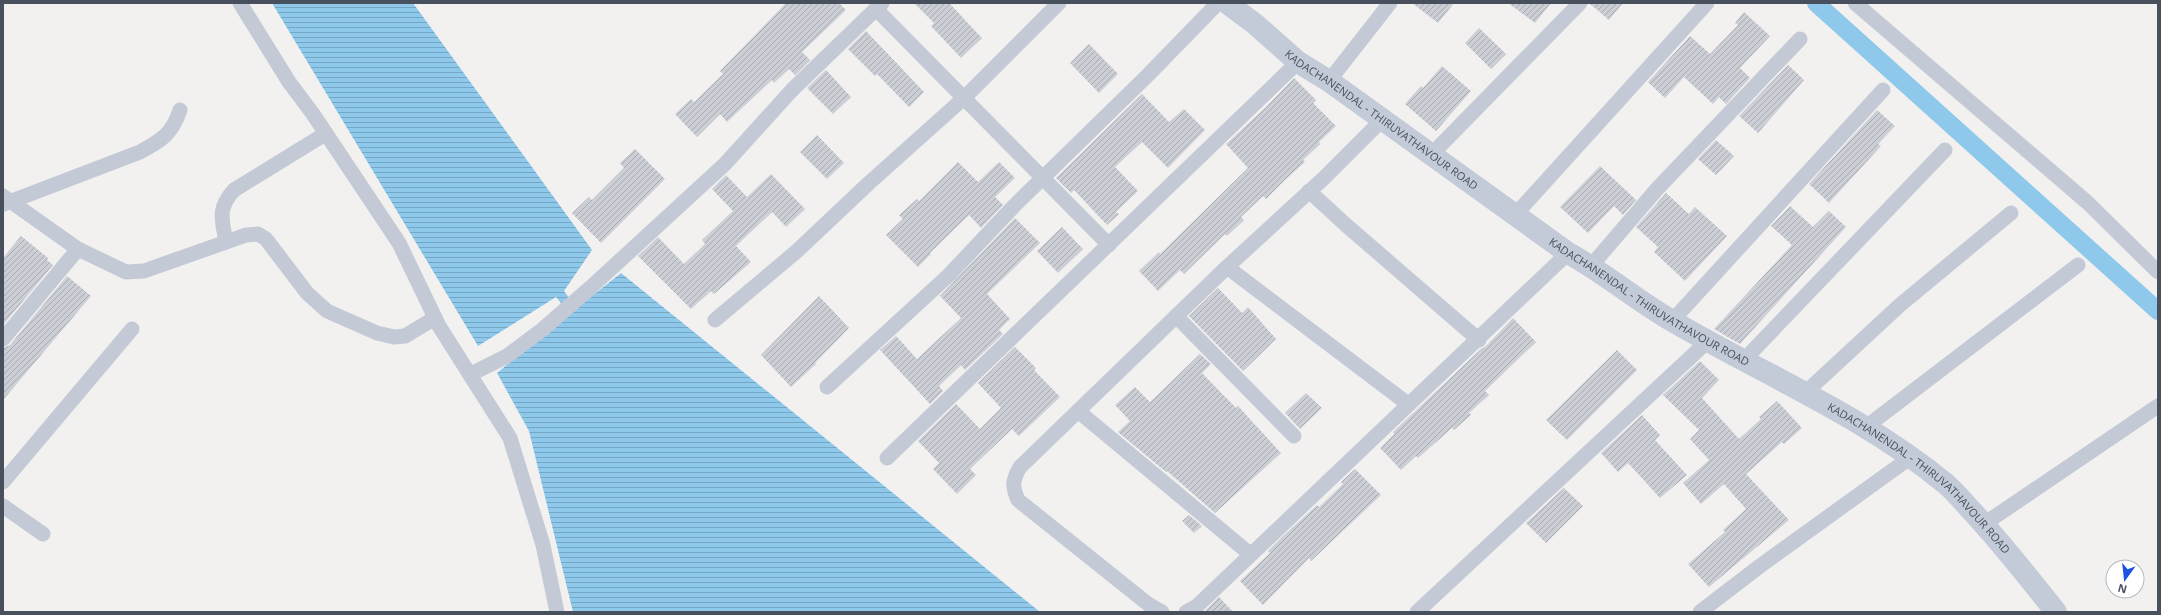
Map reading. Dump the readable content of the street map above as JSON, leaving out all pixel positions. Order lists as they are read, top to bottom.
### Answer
{
  "streets": {
    "main road": ["KADACHANENDAL - THIRUVATHAVOUR ROAD"]
  },
  "north": "bottom"
}
